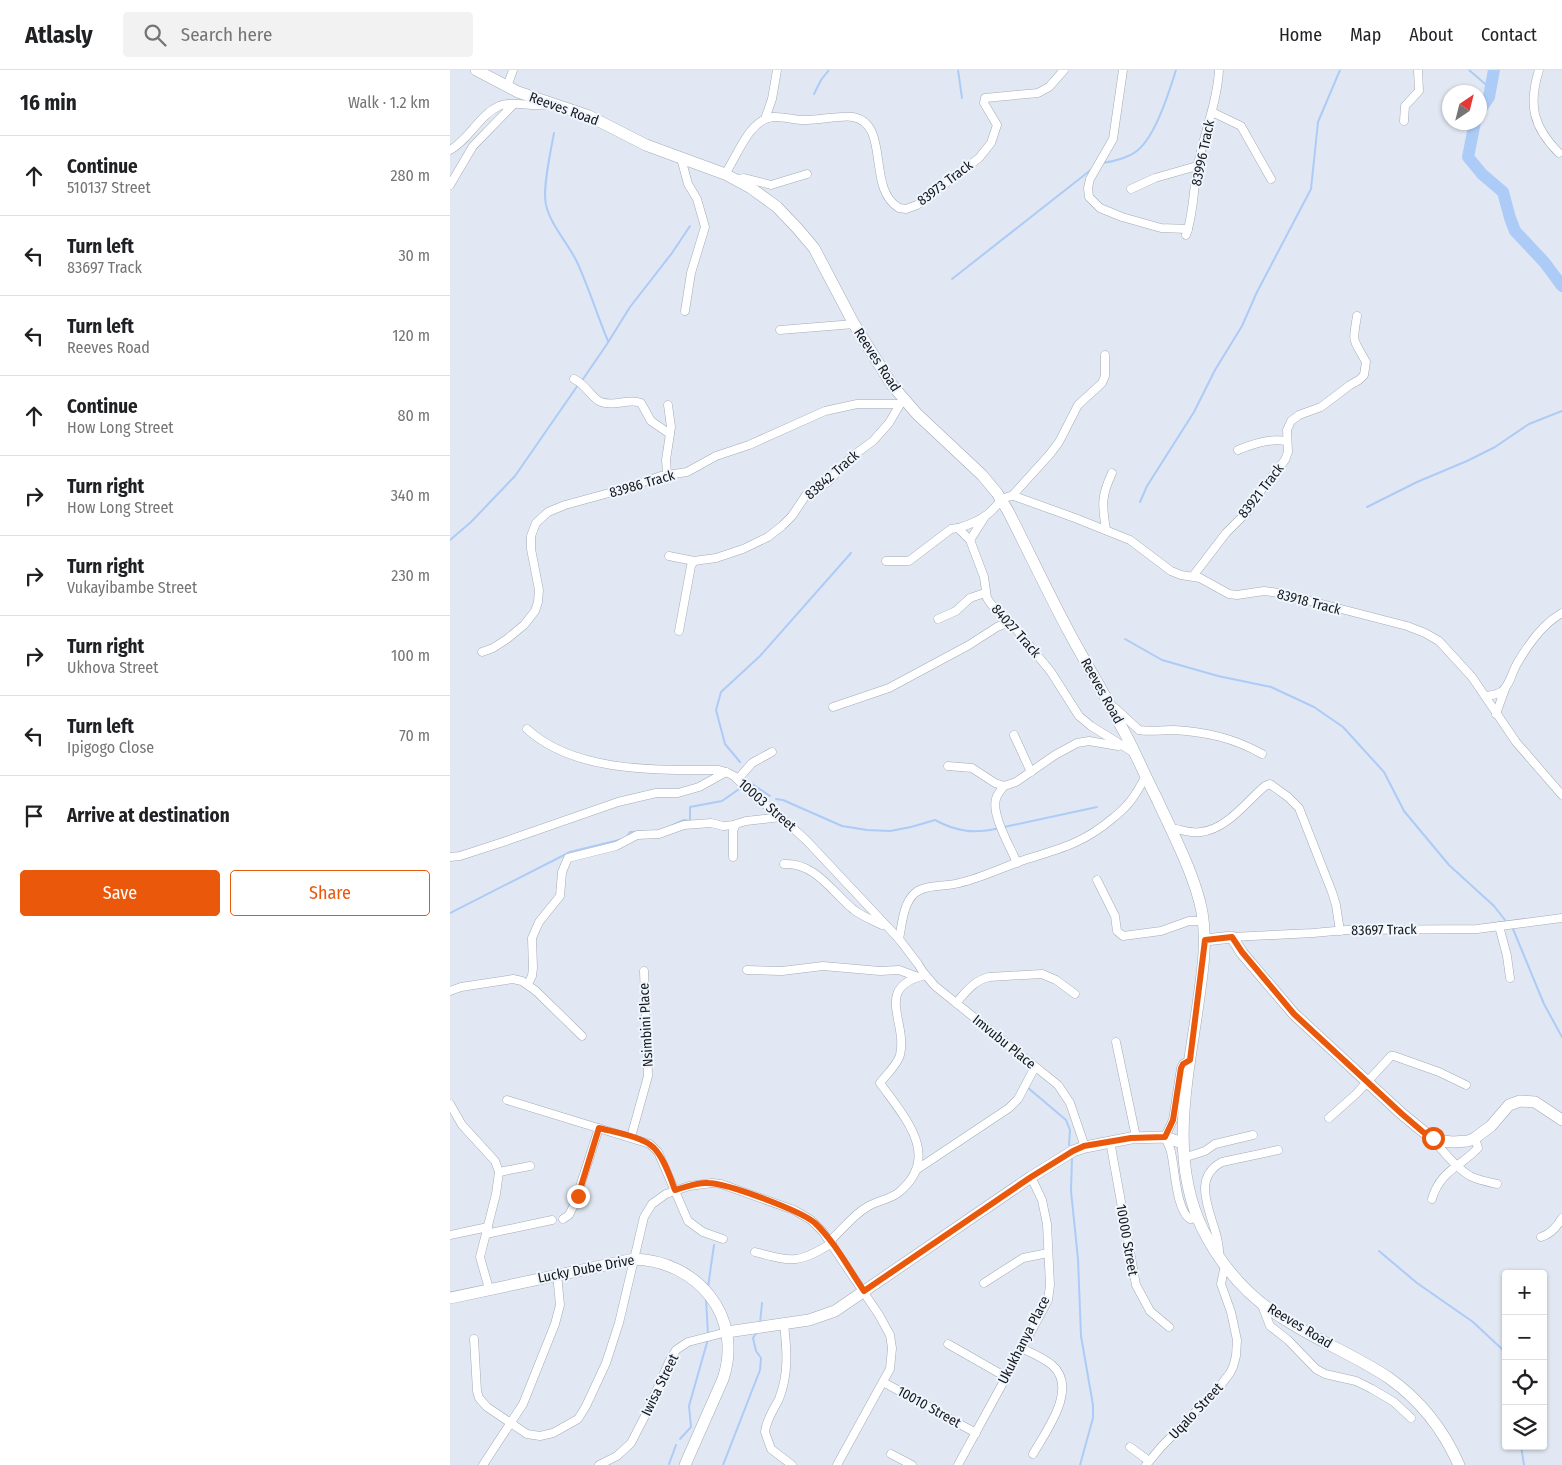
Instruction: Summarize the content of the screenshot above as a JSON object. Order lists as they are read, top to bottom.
{
  "streets": {
    "street": [
      "Reeves Road",
      "83996 Track",
      "83973 Track",
      "83842 Track",
      "83986 Track",
      "83921 Track",
      "83918 Track",
      "84027 Track",
      "10003 Street",
      "83697 Track",
      "Nsimbini Place",
      "Imvubu Place",
      "10000 Street",
      "Lucky Dube Drive",
      "Ukukhanya Place",
      "Iwisa Street",
      "10010 Street",
      "Uqalo Street"
    ]
  },
  "crossings": [
    ["Reeves Road", "83842 Track"],
    ["Reeves Road", "83986 Track"],
    ["Reeves Road", "83918 Track"],
    ["Reeves Road", "84027 Track"],
    ["Reeves Road", "83697 Track"],
    ["Reeves Road", "Uqalo Street"],
    ["83842 Track", "83986 Track"],
    ["83921 Track", "83918 Track"],
    ["10003 Street", "Imvubu Place"],
    ["Lucky Dube Drive", "Iwisa Street"],
    ["Ukukhanya Place", "10010 Street"]
  ],
  "north": "top right",
  "page": {
    "header": "Atlasly",
    "search": "Search here",
    "nav": [
      "Home",
      "Map",
      "About",
      "Contact"
    ],
    "heading": ["16 min", "Walk · 1.2 km"],
    "list": [
      ["Continue", "510137 Street", "280 m"],
      ["Turn left", "83697 Track", "30 m"],
      ["Turn left", "Reeves Road", "120 m"],
      ["Continue", "How Long Street", "80 m"],
      ["Turn right", "How Long Street", "340 m"],
      ["Turn right", "Vukayibambe Street", "230 m"],
      ["Turn right", "Ukhova Street", "100 m"],
      ["Turn left", "Ipigogo Close", "70 m"],
      "Arrive at destination"
    ],
    "buttons": ["Save", "Share"],
    "map_buttons": ["+", "−"]
  }
}
